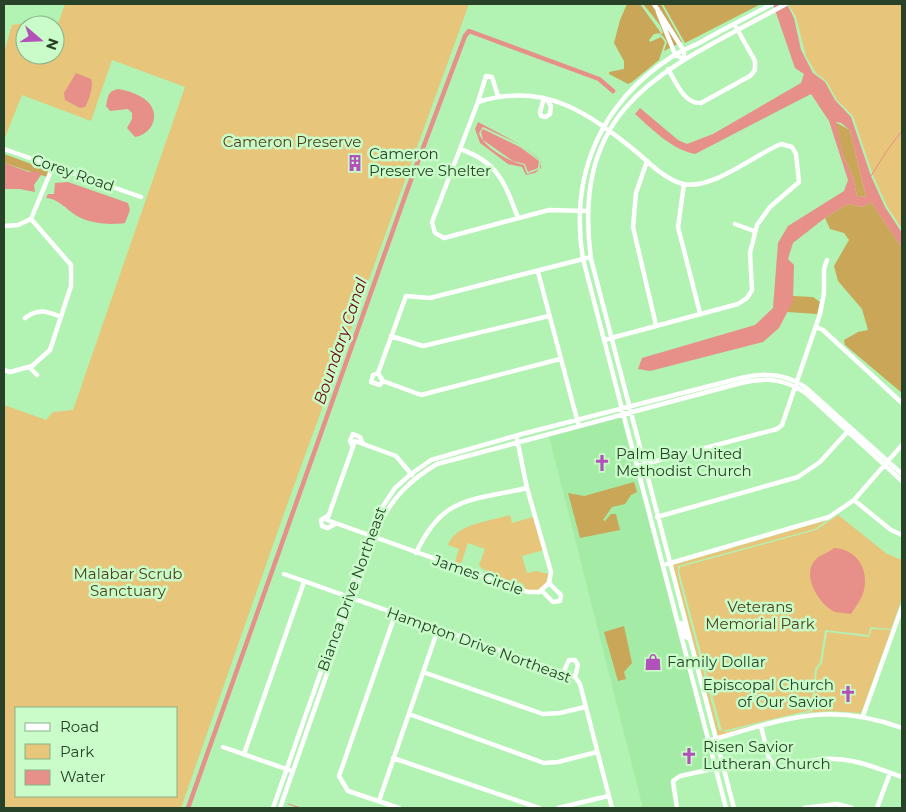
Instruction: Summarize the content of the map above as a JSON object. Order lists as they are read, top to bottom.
{
  "streets": {
    "street": [
      "Corey Road",
      "James Circle",
      "Bianca Drive Northeast",
      "Hampton Drive Northeast"
    ]
  },
  "crossings": [
    ["James Circle", "Bianca Drive Northeast"],
    ["Bianca Drive Northeast", "Hampton Drive Northeast"]
  ],
  "water": ["Boundary Canal"],
  "parks": ["Cameron Preserve", "Malabar Scrub Sanctuary", "Veterans Memorial Park"],
  "places": {
    "building": ["Cameron Preserve Shelter"],
    "church": ["Palm Bay United Methodist Church", "Episcopal Church of Our Savior", "Risen Savior Lutheran Church"],
    "shop": ["Family Dollar"]
  },
  "legend": ["Road", "Park", "Water"],
  "north": "right"
}
